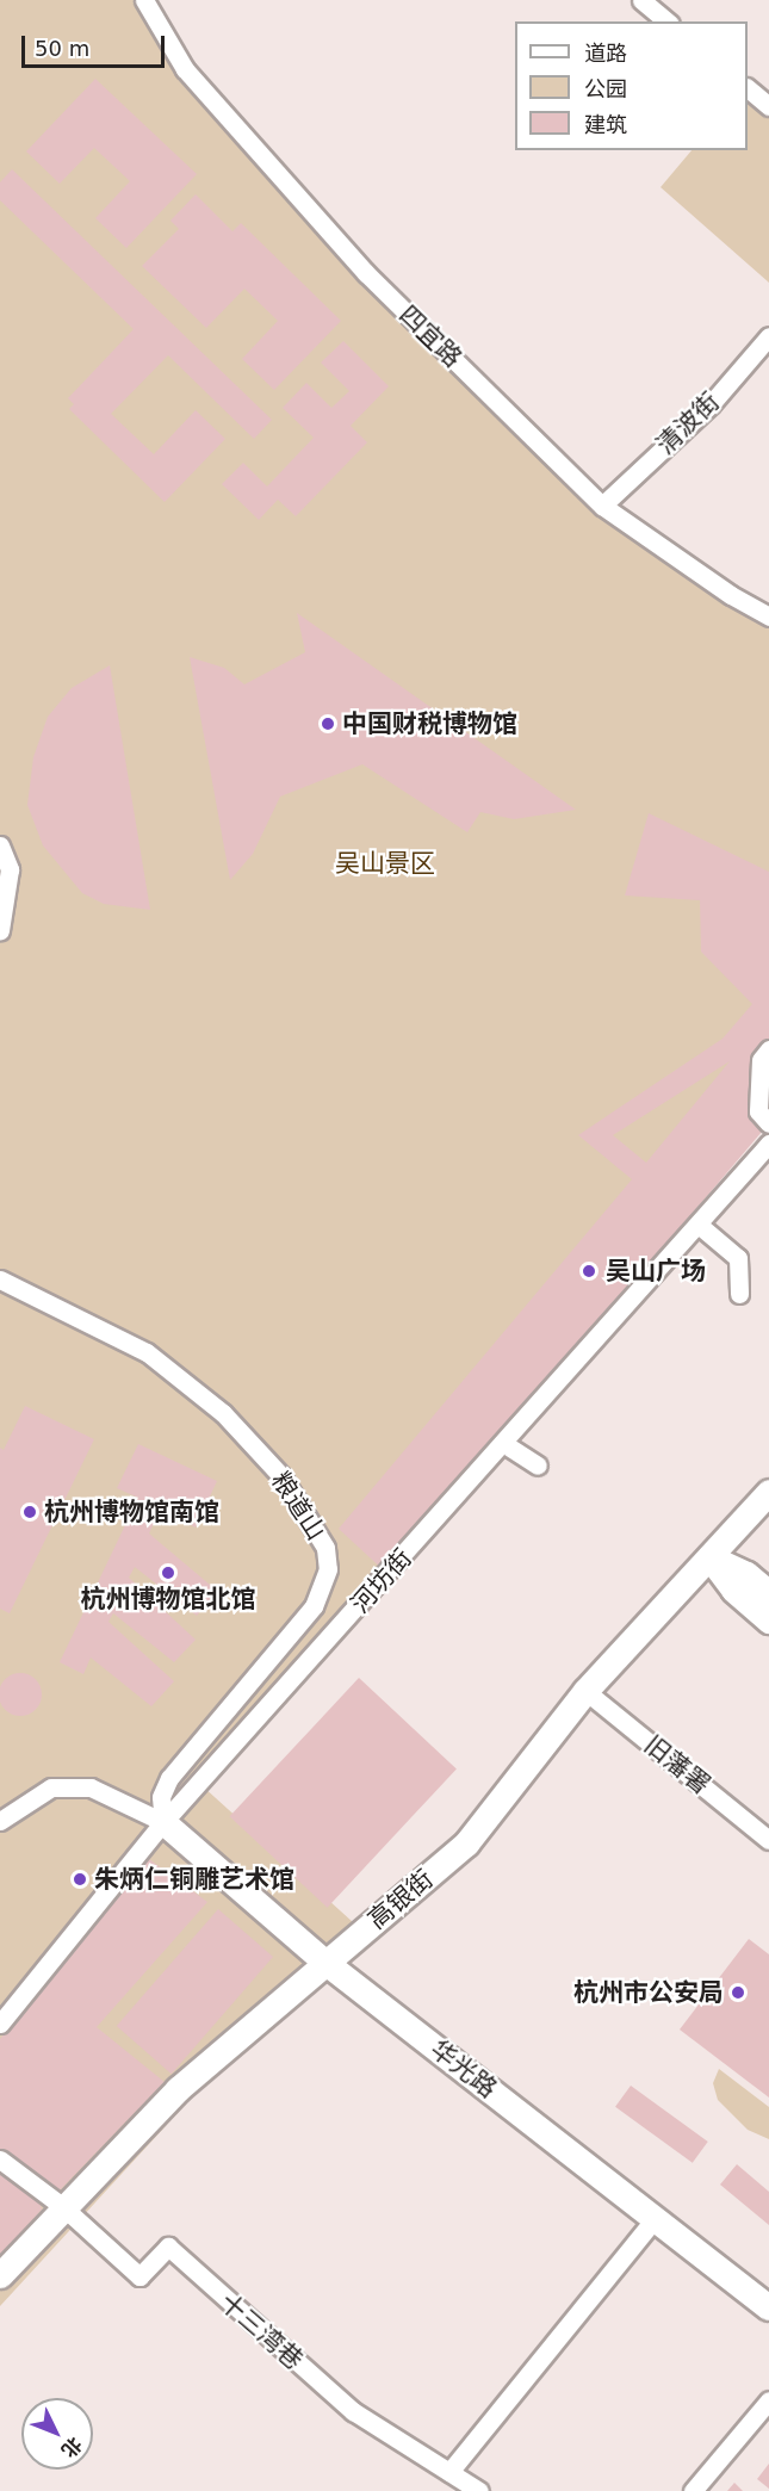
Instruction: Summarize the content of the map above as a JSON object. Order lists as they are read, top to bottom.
{
  "streets": {
    "street": [
      "四宜路",
      "清波街",
      "粮道山",
      "河坊街",
      "旧藩署",
      "高银街",
      "华光路",
      "十三湾巷"
    ]
  },
  "crossings": [
    ["四宜路", "清波街"],
    ["粮道山", "河坊街"],
    ["粮道山", "华光路"],
    ["河坊街", "华光路"],
    ["旧藩署", "高银街"],
    ["高银街", "华光路"],
    ["高银街", "十三湾巷"]
  ],
  "parks": ["吴山景区"],
  "places": [
    "中国财税博物馆",
    "吴山广场",
    "杭州博物馆南馆",
    "杭州博物馆北馆",
    "朱炳仁铜雕艺术馆",
    "杭州市公安局"
  ],
  "legend": ["道路", "公园", "建筑"],
  "scale_bar": "50 m",
  "north": "bottom right"
}
